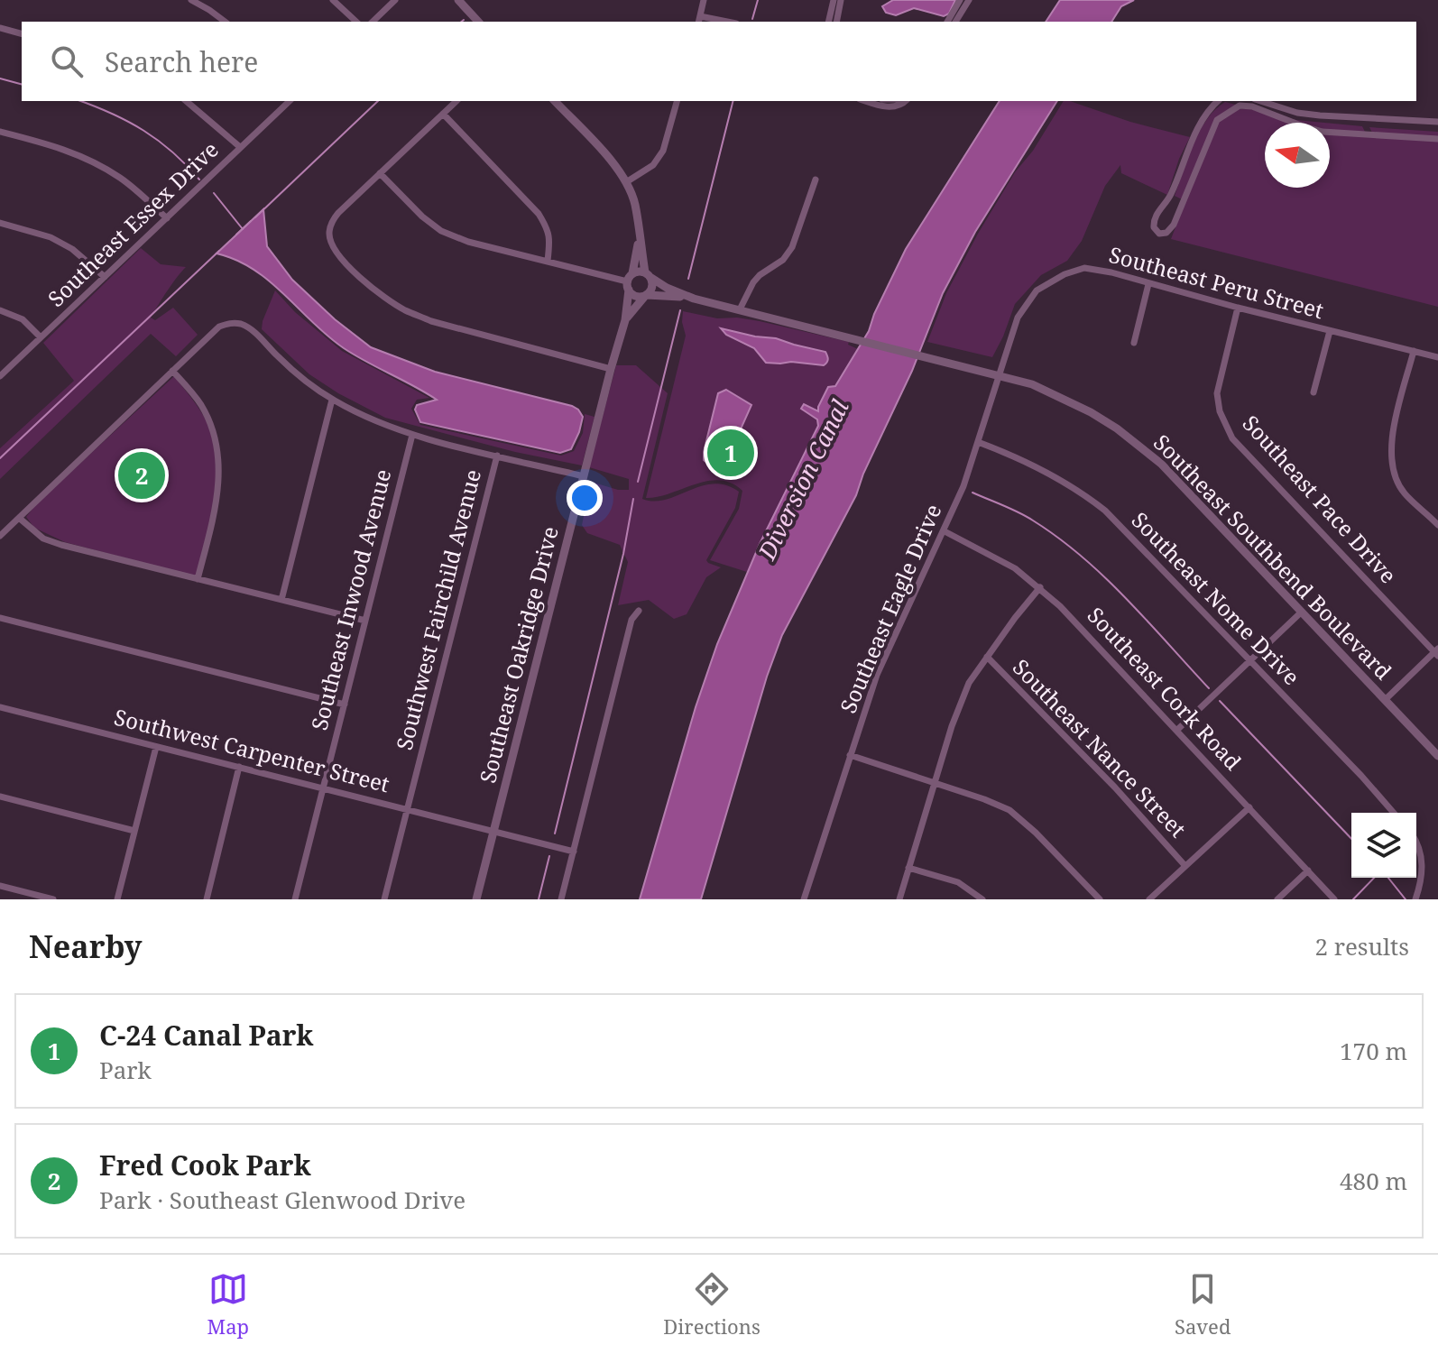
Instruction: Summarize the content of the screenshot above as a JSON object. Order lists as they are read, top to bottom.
{
  "streets": {
    "street": [
      "Southeast Essex Drive",
      "Southeast Peru Street",
      "Southeast Pace Drive",
      "Southeast Southbend Boulevard",
      "Southeast Nome Drive",
      "Southeast Inwood Avenue",
      "Southeast Eagle Drive",
      "Southwest Fairchild Avenue",
      "Southeast Oakridge Drive",
      "Southeast Cork Road",
      "Southeast Nance Street",
      "Southwest Carpenter Street"
    ]
  },
  "crossings": [
    ["Southeast Peru Street", "Southeast Pace Drive"],
    ["Southeast Peru Street", "Southeast Southbend Boulevard"],
    ["Southeast Peru Street", "Southeast Eagle Drive"],
    ["Southeast Southbend Boulevard", "Southeast Eagle Drive"],
    ["Southeast Southbend Boulevard", "Southeast Oakridge Drive"],
    ["Southeast Nome Drive", "Southeast Eagle Drive"],
    ["Southeast Inwood Avenue", "Southwest Carpenter Street"],
    ["Southeast Eagle Drive", "Southeast Cork Road"],
    ["Southwest Fairchild Avenue", "Southwest Carpenter Street"],
    ["Southeast Oakridge Drive", "Southwest Carpenter Street"]
  ],
  "water": ["Diversion Canal"],
  "north": "left",
  "page": {
    "search": "Search here",
    "pins": ["1", "2"],
    "heading": ["Nearby", "2 results"],
    "list": [
      {
        "mark": "1",
        "name": "C-24 Canal Park",
        "note": "Park",
        "value": "170 m"
      },
      {
        "mark": "2",
        "name": "Fred Cook Park",
        "note": "Park · Southeast Glenwood Drive",
        "value": "480 m"
      }
    ],
    "nav": ["Map", "Directions", "Saved"]
  }
}
